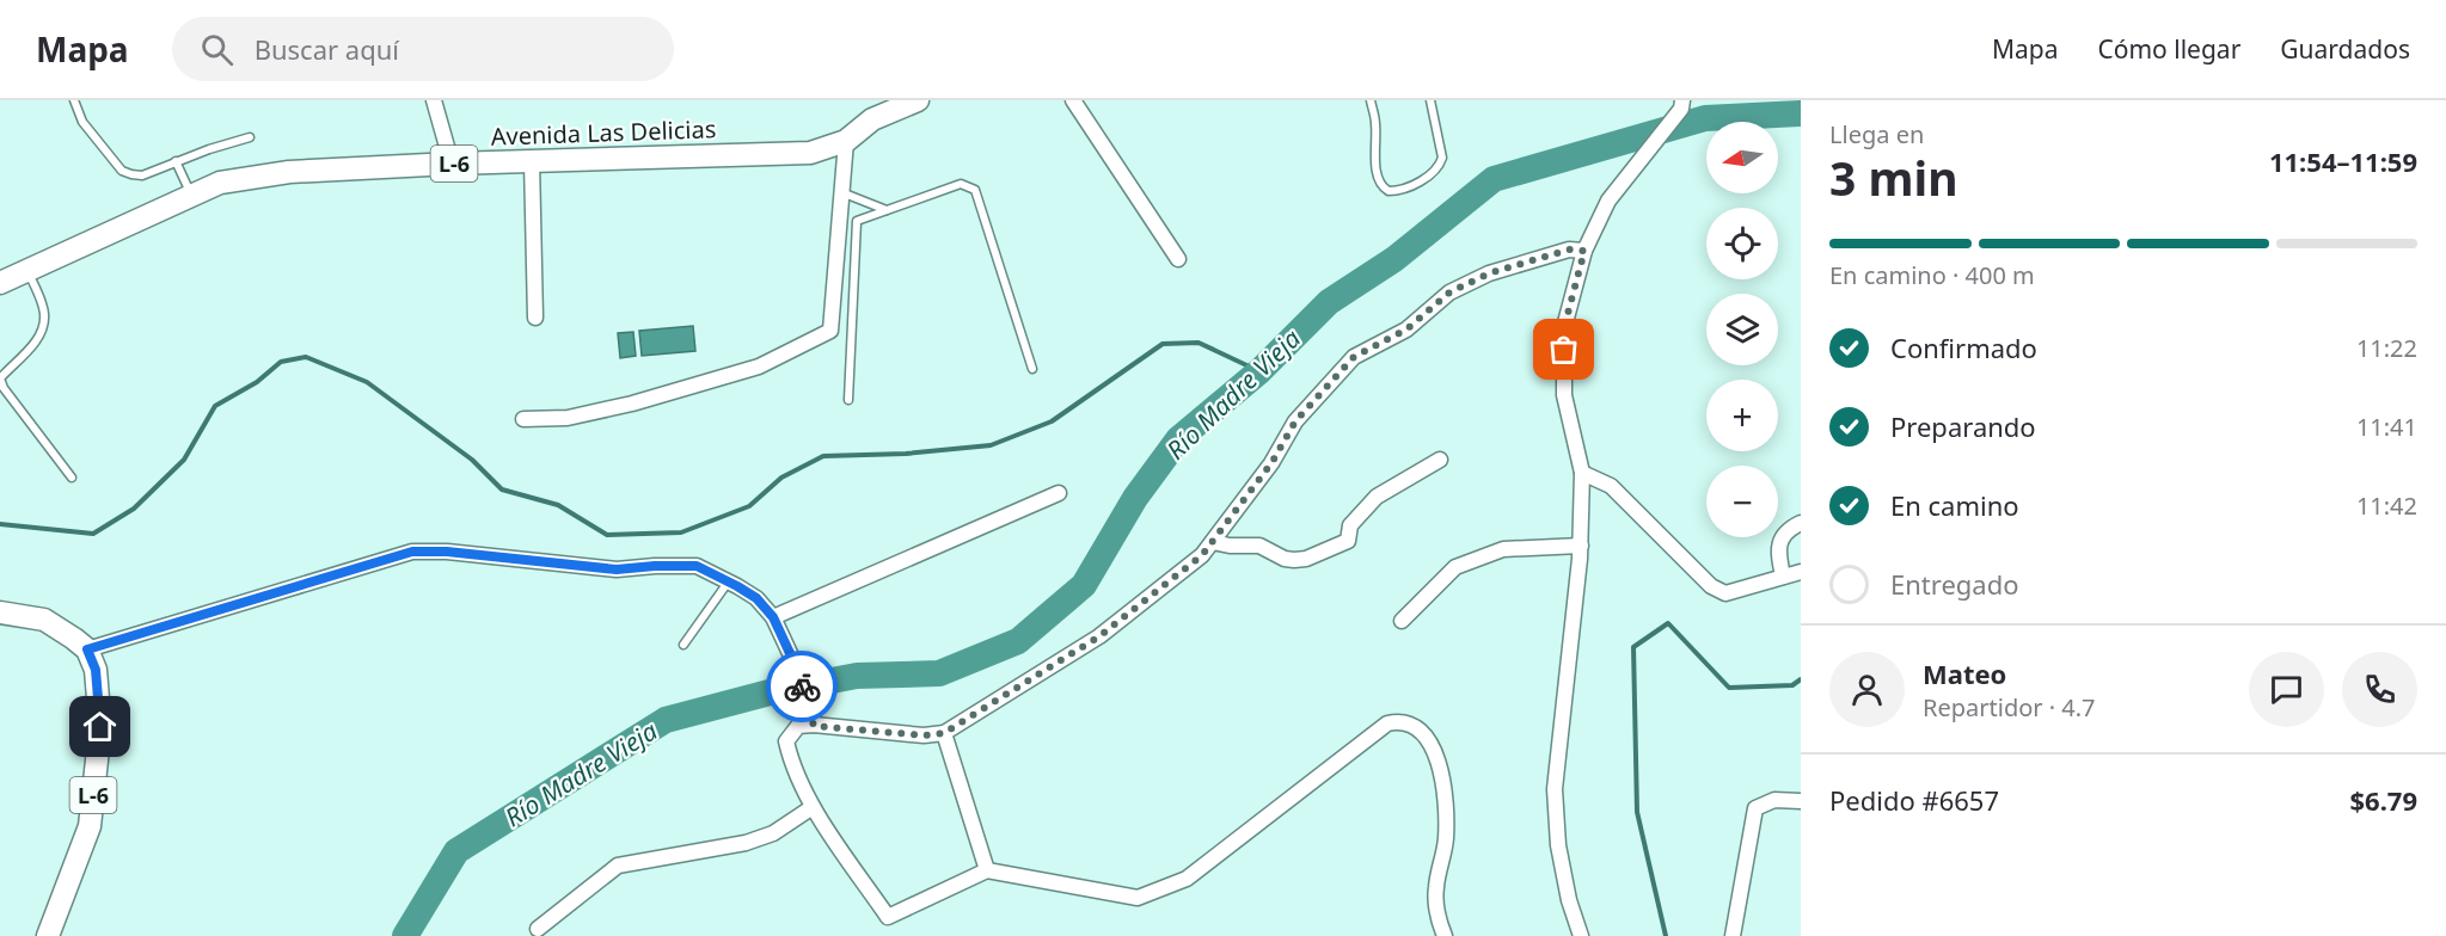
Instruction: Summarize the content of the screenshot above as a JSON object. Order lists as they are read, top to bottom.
{
  "streets": {
    "main road": ["Avenida Las Delicias", "L-6"]
  },
  "water": ["Río Madre Vieja"],
  "north": "left",
  "page": {
    "header": "Mapa",
    "search": "Buscar aquí",
    "nav": ["Mapa", "Cómo llegar", "Guardados"],
    "heading": ["3 min", "Llega en", "11:54–11:59"],
    "panel": [
      "Mateo",
      "Repartidor · 4.7",
      "Pedido #6657",
      "$6.79"
    ],
    "map_buttons": ["+", "−"],
    "bar": "En camino · 400 m",
    "list": [
      ["Confirmado", "11:22"],
      ["Preparando", "11:41"],
      ["En camino", "11:42"],
      "Entregado"
    ]
  }
}
